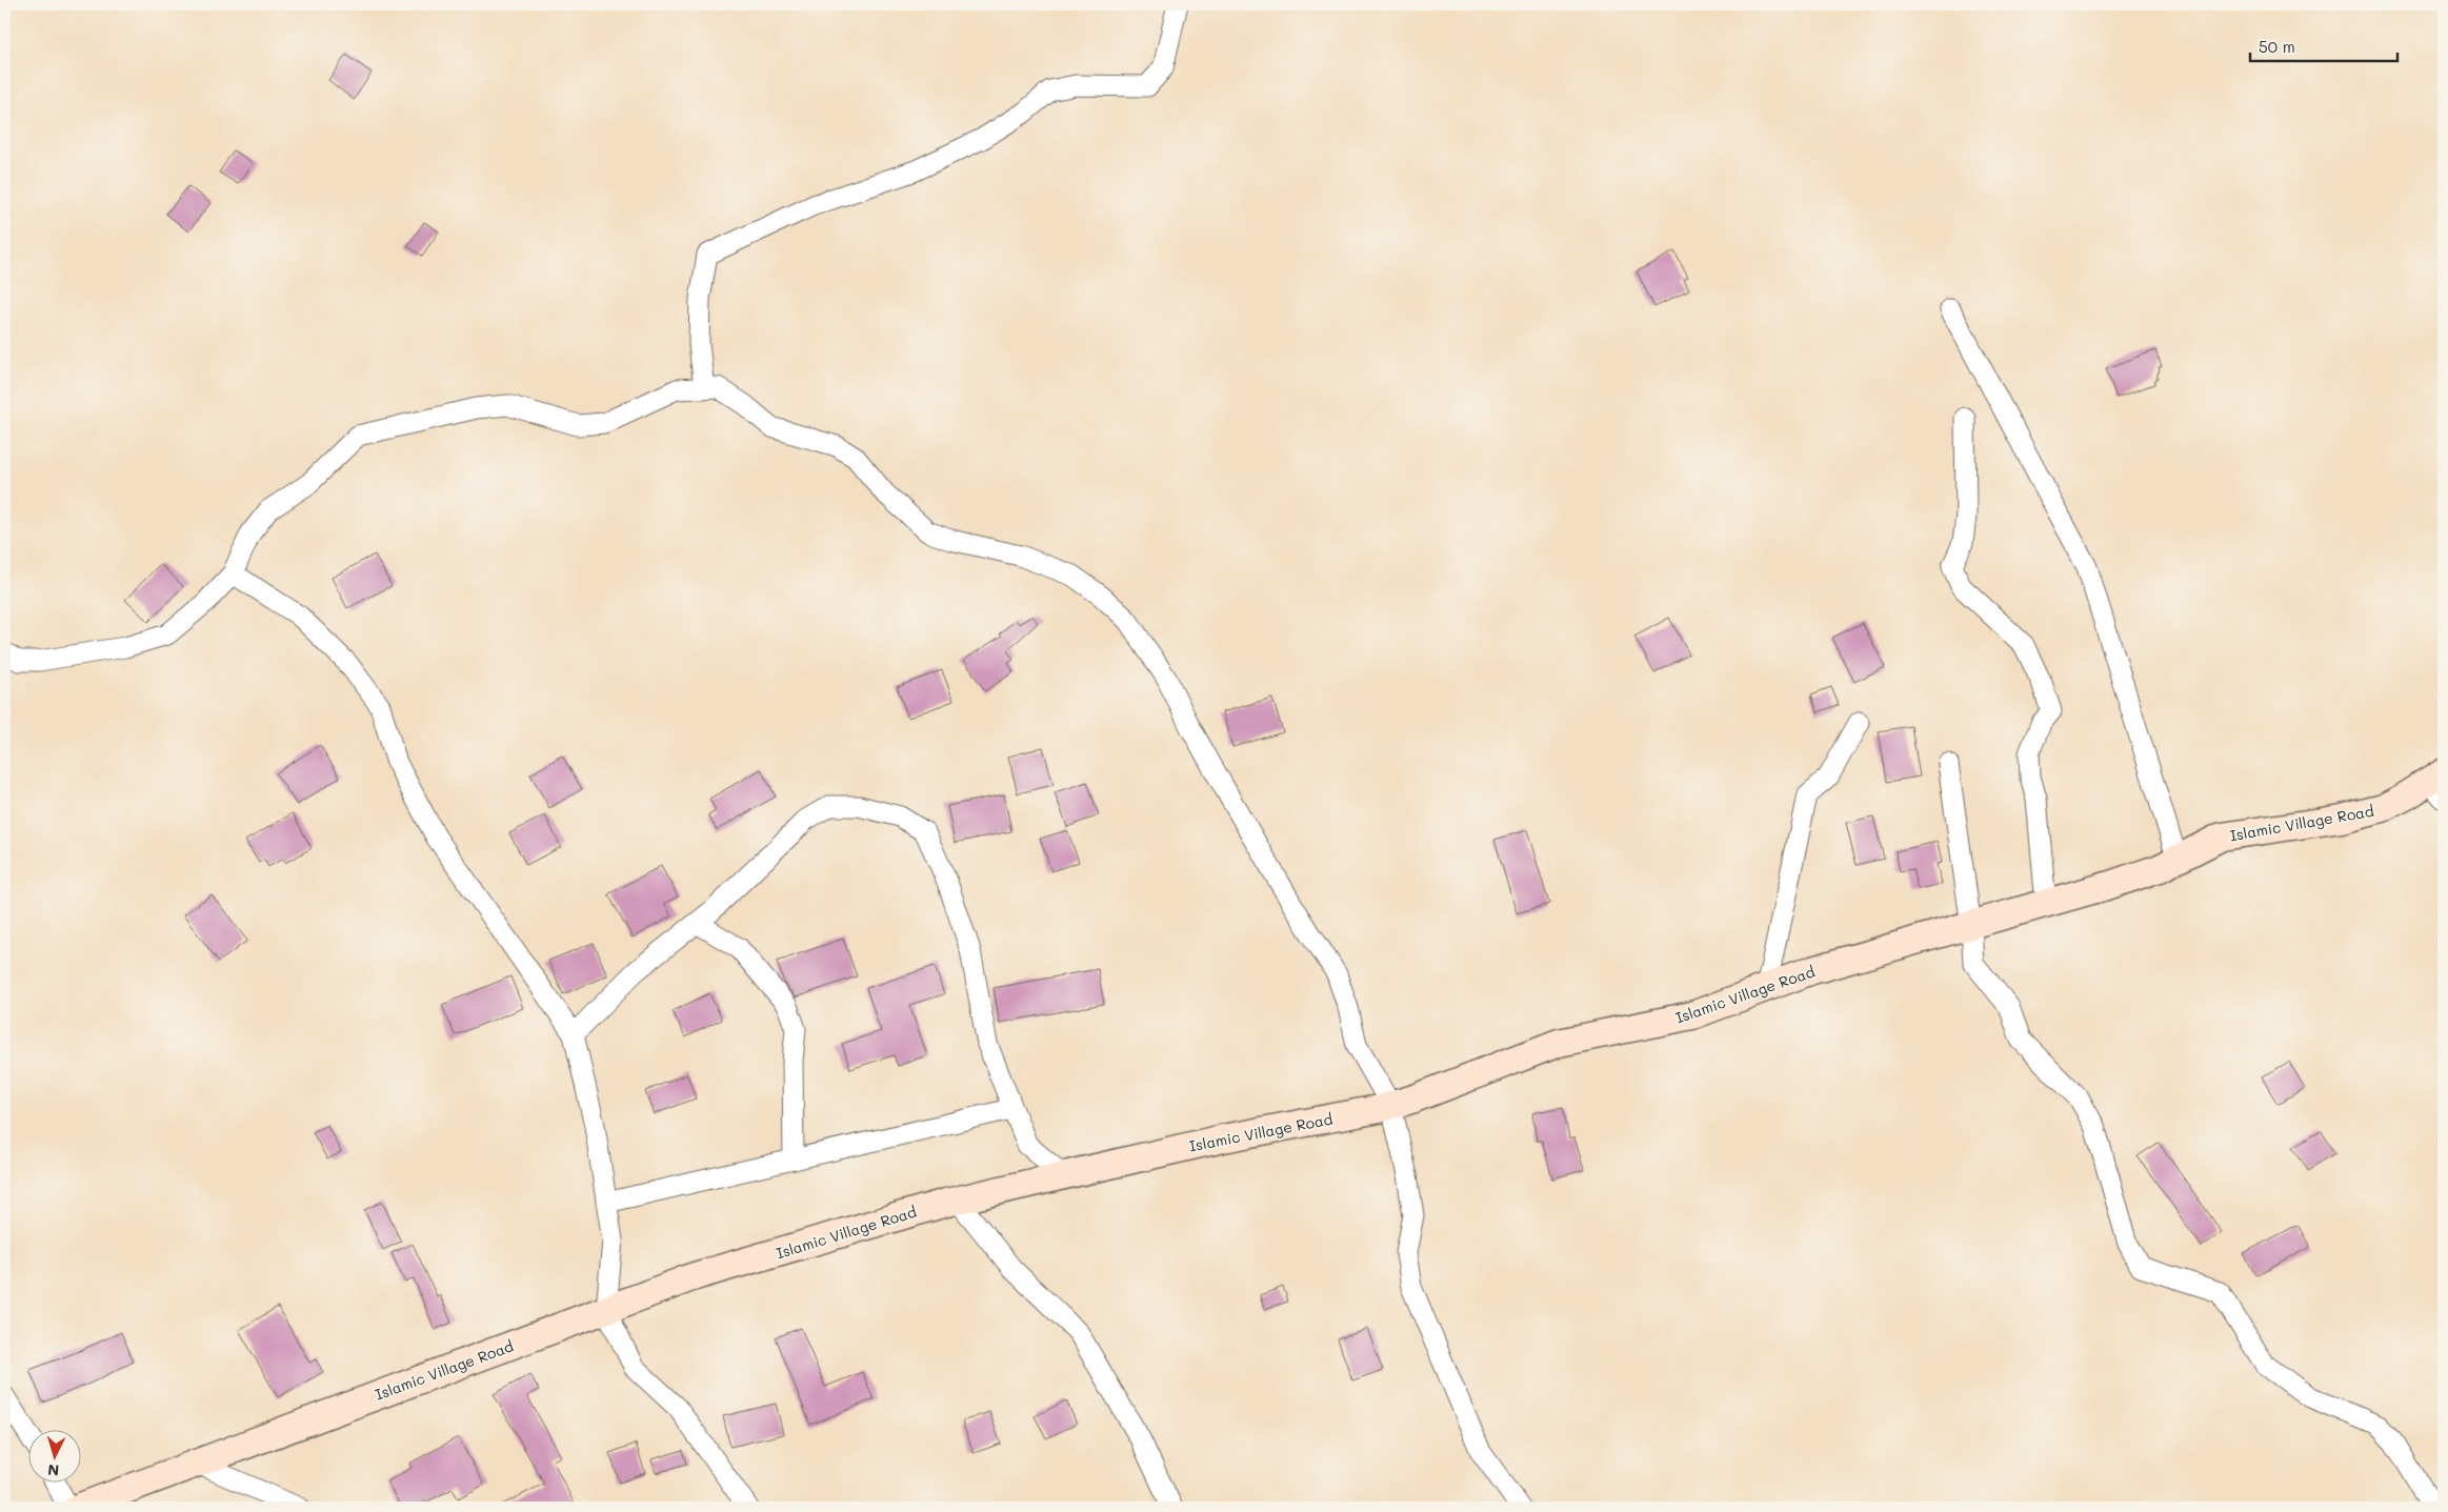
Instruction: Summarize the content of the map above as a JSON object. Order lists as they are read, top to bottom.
{
  "streets": {
    "street": ["Islamic Village Road"]
  },
  "scale_bar": "50 m",
  "north": "bottom"
}
